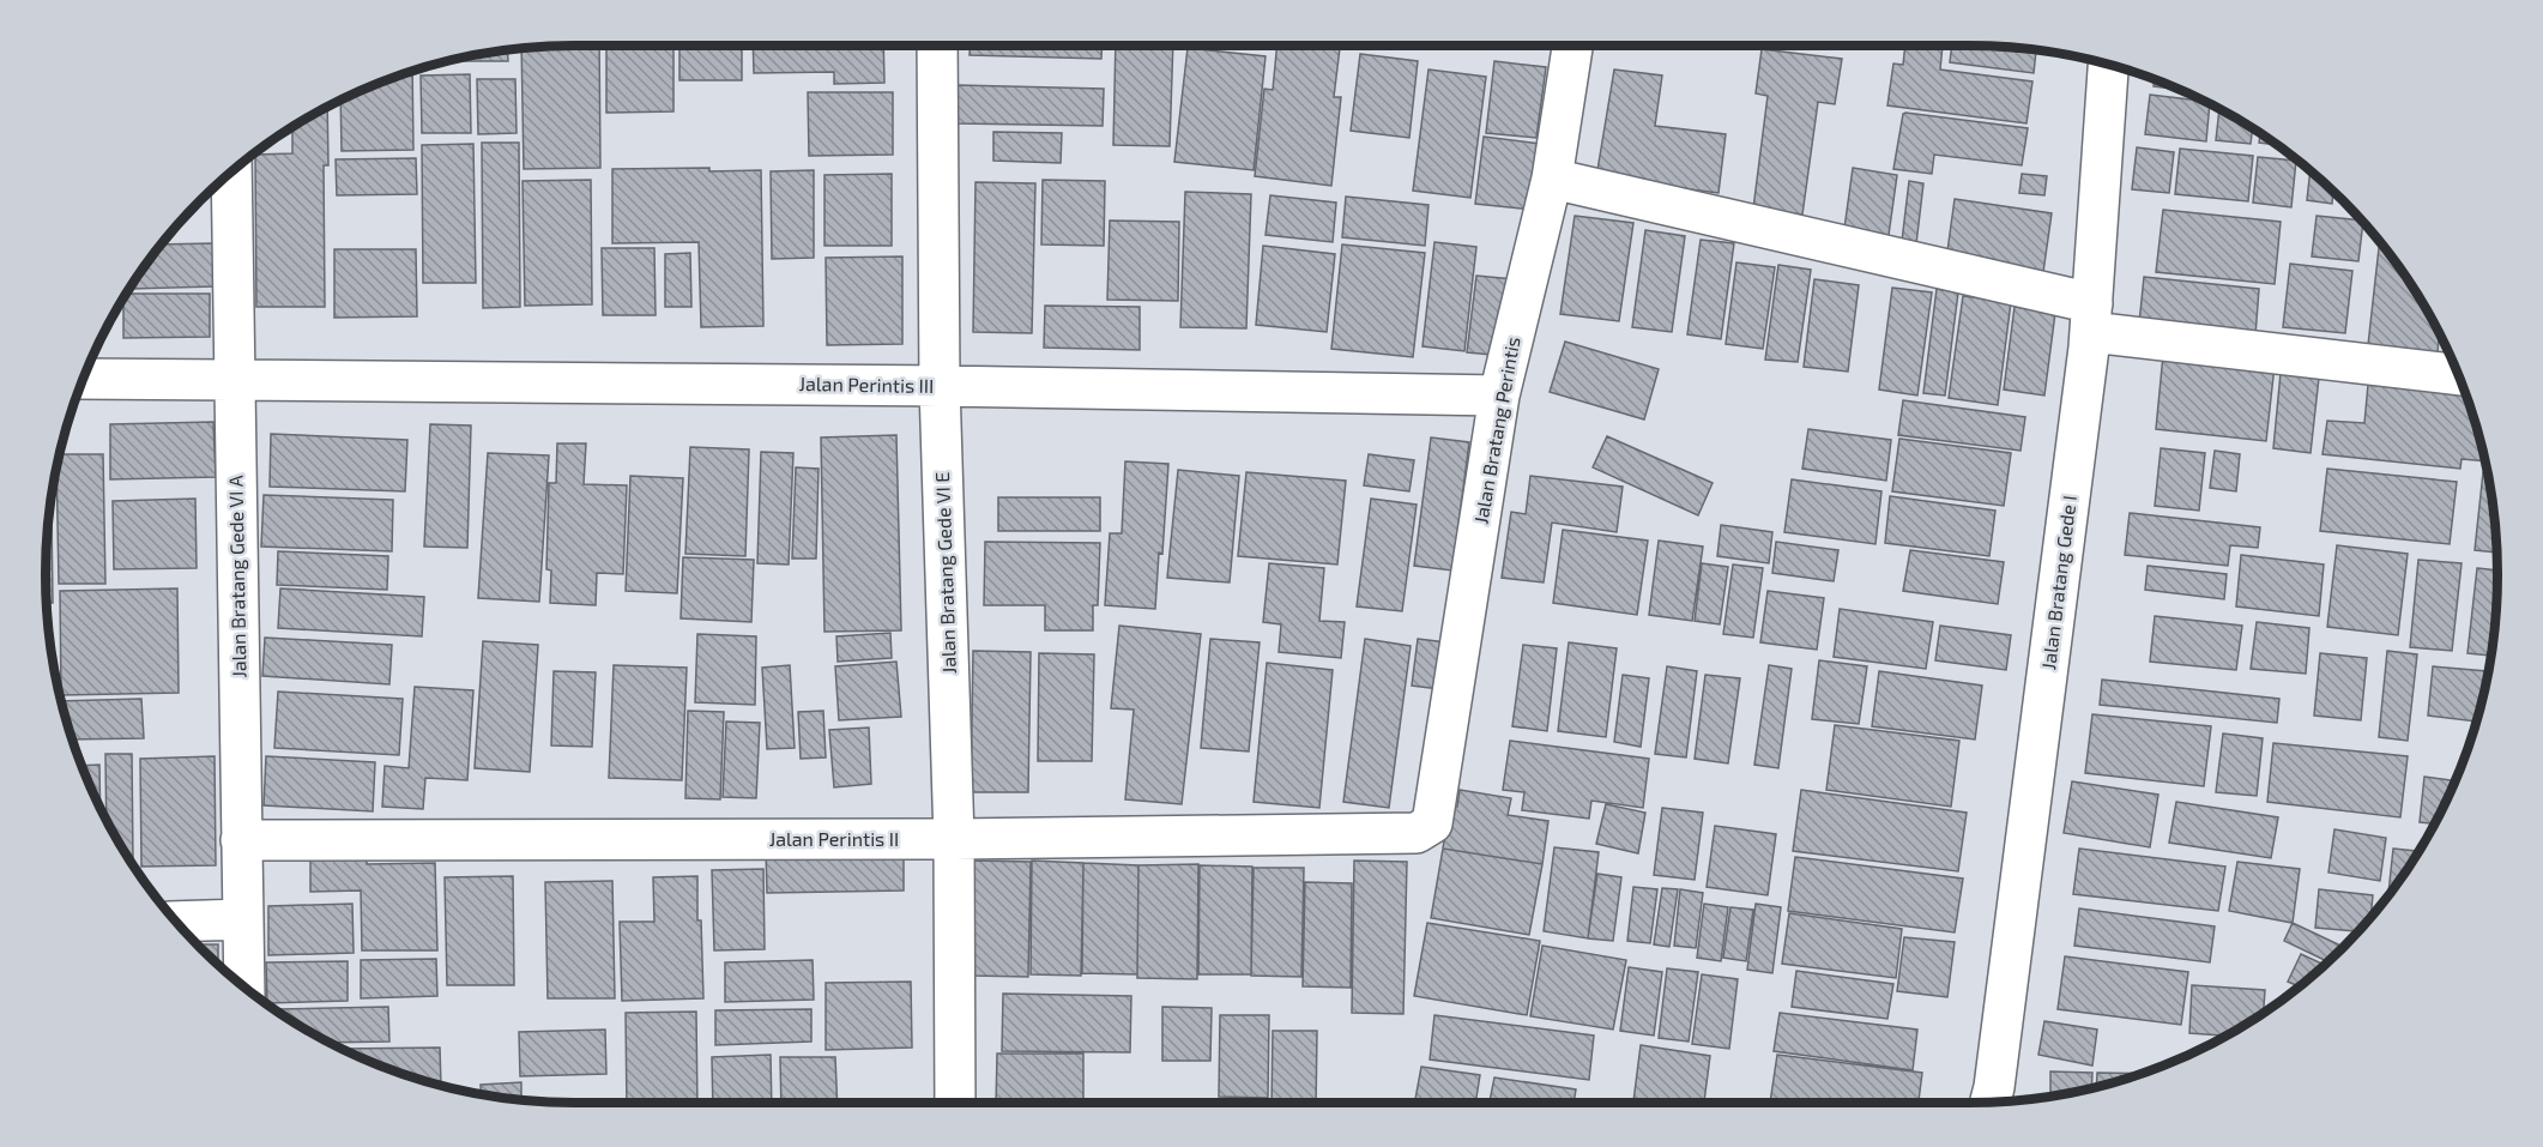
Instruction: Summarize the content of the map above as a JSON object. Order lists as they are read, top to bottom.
{
  "streets": {
    "street": [
      "Jalan Perintis III",
      "Jalan Bratang Perintis",
      "Jalan Bratang Gede VI E",
      "Jalan Bratang Gede VI A",
      "Jalan Bratang Gede I",
      "Jalan Perintis II"
    ]
  },
  "crossings": [
    ["Jalan Perintis III", "Jalan Bratang Perintis"],
    ["Jalan Perintis III", "Jalan Bratang Gede VI E"],
    ["Jalan Perintis III", "Jalan Bratang Gede VI A"],
    ["Jalan Bratang Perintis", "Jalan Perintis II"],
    ["Jalan Bratang Gede VI E", "Jalan Perintis II"],
    ["Jalan Bratang Gede VI A", "Jalan Perintis II"]
  ]
}
